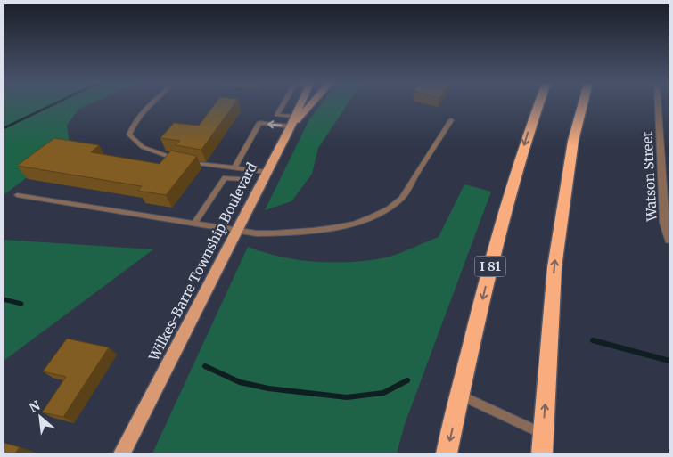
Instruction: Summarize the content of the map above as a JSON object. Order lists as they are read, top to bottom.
{
  "streets": {
    "highway": ["I 81"],
    "main road": ["Wilkes-Barre Township Boulevard"],
    "street": ["Watson Street"]
  },
  "north": "top left"
}
